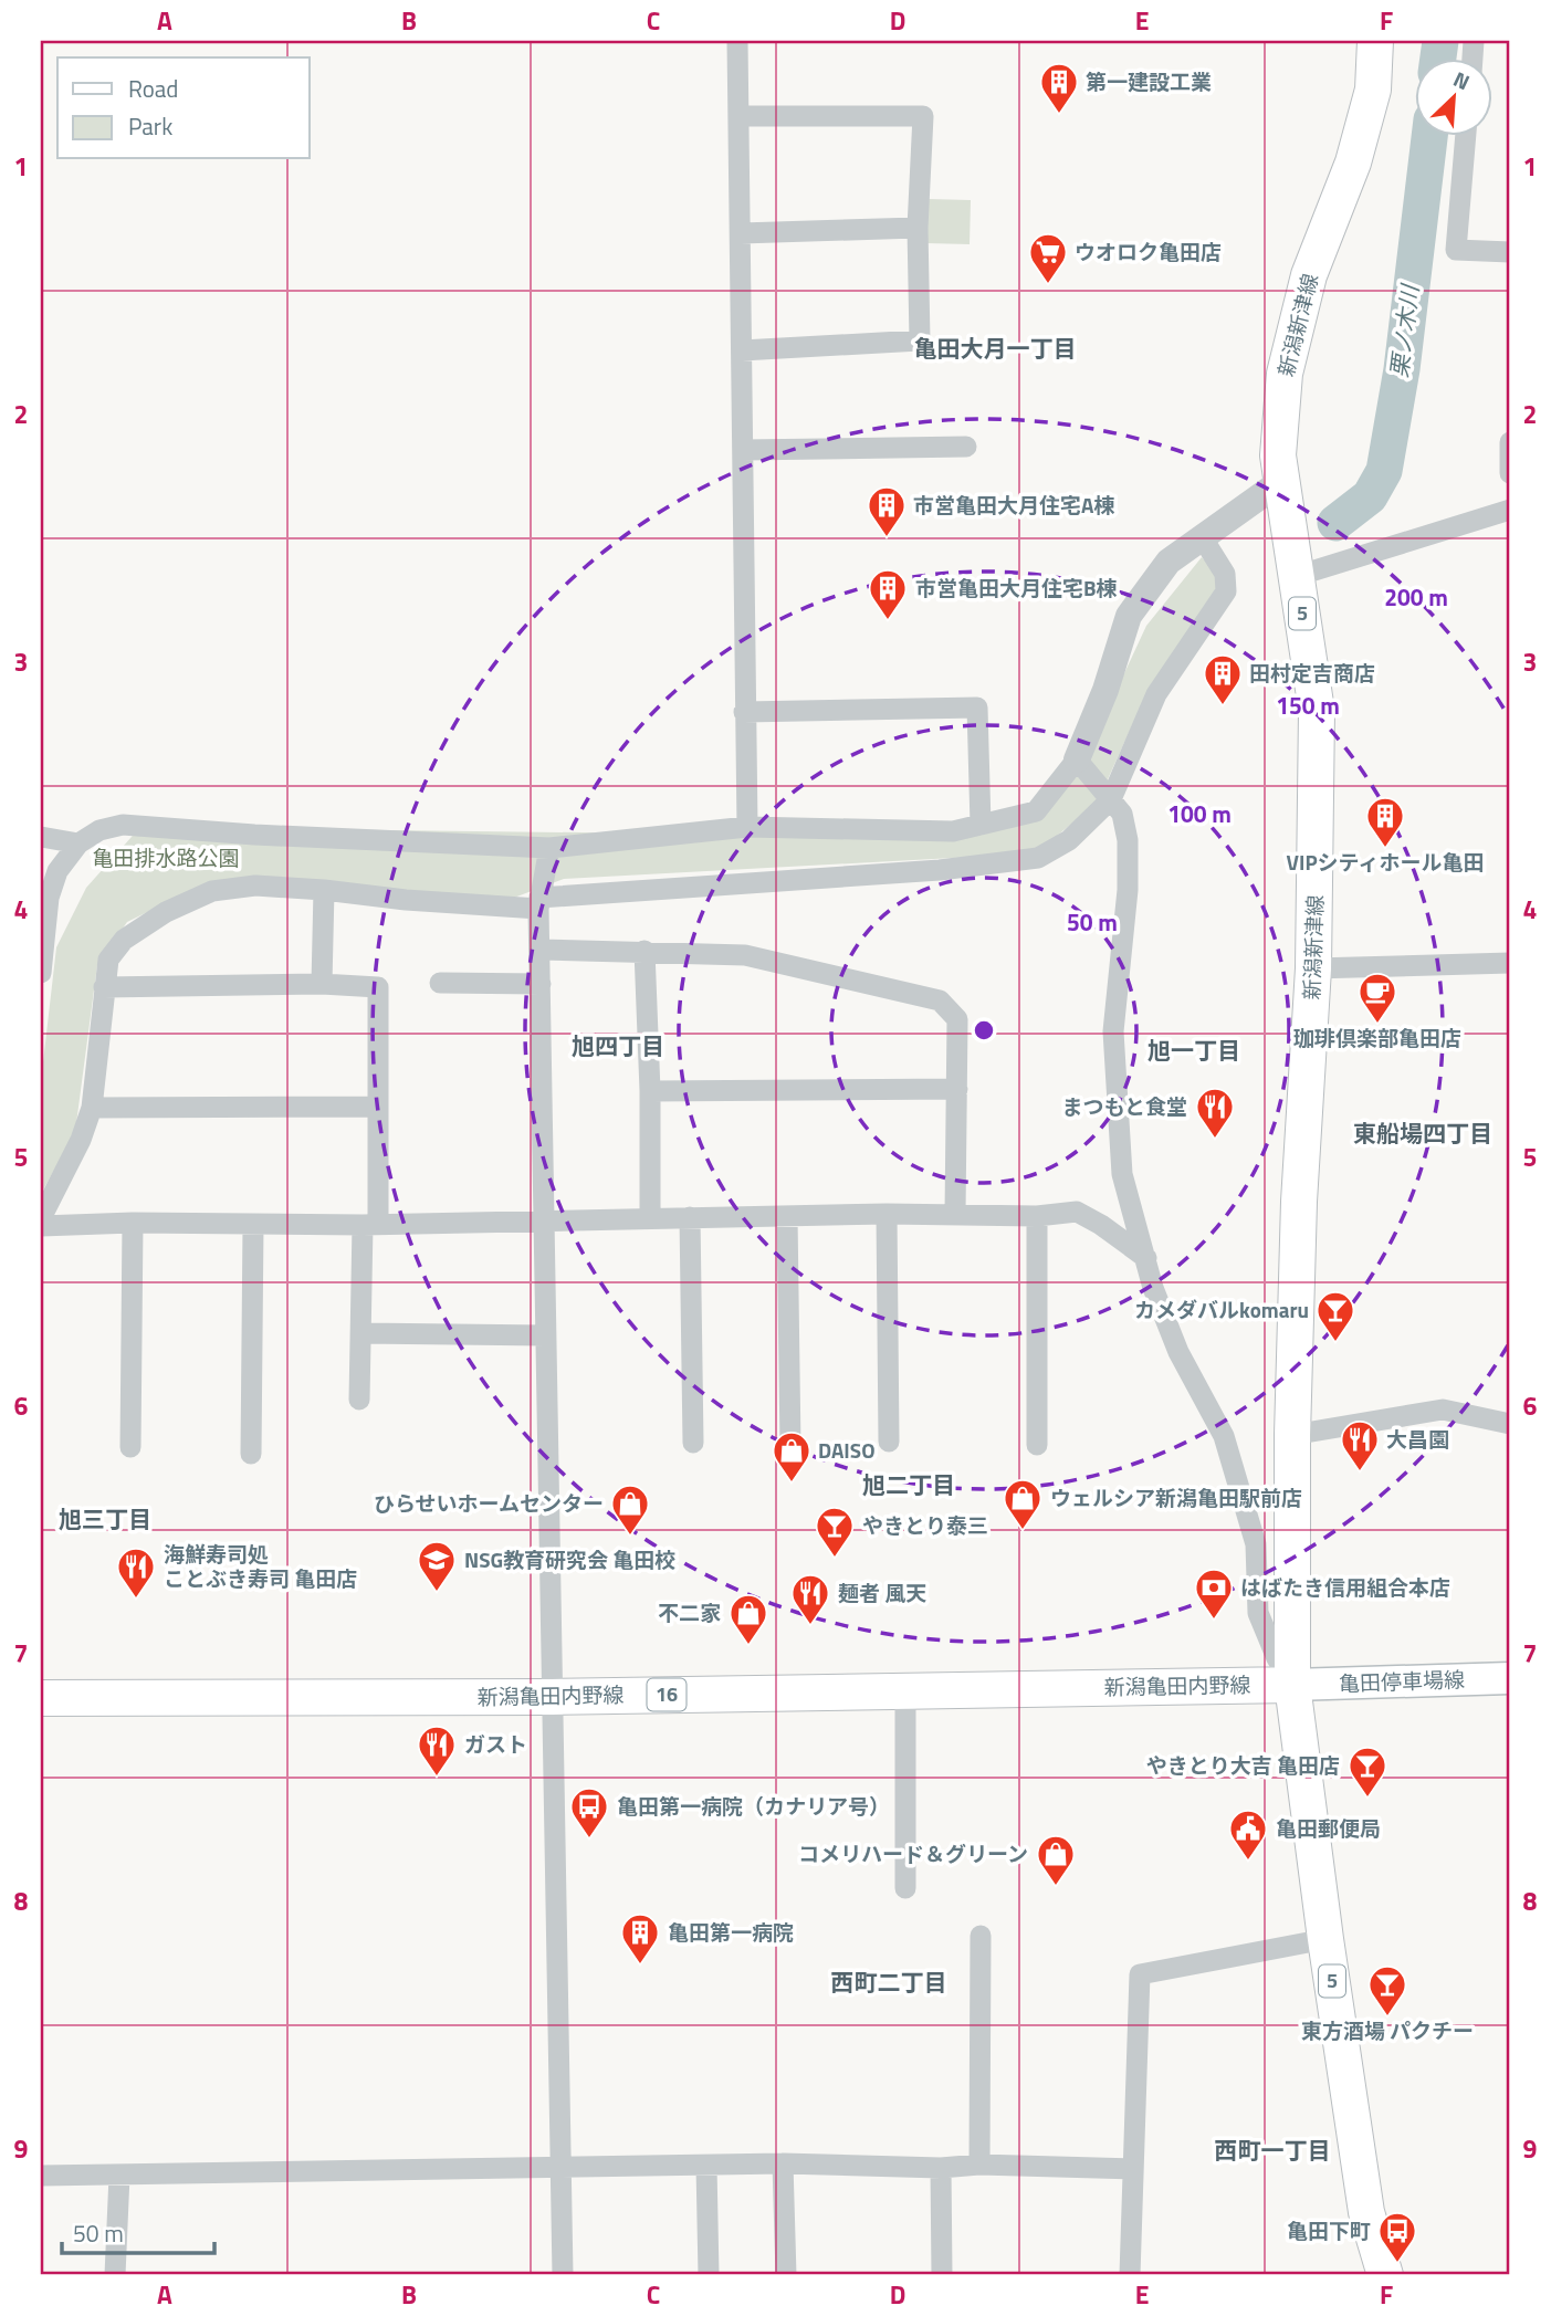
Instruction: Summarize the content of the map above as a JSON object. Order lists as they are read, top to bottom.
{
  "streets": {
    "main road": [
      "新潟新津線",
      "5",
      "亀田停車場線",
      "新潟亀田内野線",
      "16"
    ]
  },
  "crossings": [
    ["新潟新津線", "5"],
    ["新潟新津線", "亀田停車場線"],
    ["新潟新津線", "新潟亀田内野線"],
    ["5", "亀田停車場線"],
    ["5", "新潟亀田内野線"],
    ["亀田停車場線", "新潟亀田内野線"]
  ],
  "districts": [
    "亀田大月一丁目",
    "旭四丁目",
    "旭一丁目",
    "東船場四丁目",
    "旭二丁目",
    "旭三丁目",
    "西町二丁目",
    "西町一丁目"
  ],
  "water": ["栗ノ木川"],
  "parks": ["亀田排水路公園"],
  "places": {
    "building": [
      "第一建設工業",
      "市営亀田大月住宅A棟",
      "市営亀田大月住宅B棟",
      "田村定吉商店",
      "VIPシティホール亀田",
      "亀田第一病院"
    ],
    "supermarket": ["ウオロク亀田店"],
    "cafe": ["珈琲倶楽部亀田店"],
    "restaurant": [
      "まつもと食堂",
      "大昌園",
      "海鮮寿司処 ことぶき寿司 亀田店",
      "麺者 風天",
      "ガスト"
    ],
    "bar": [
      "カメダバルkomaru",
      "やきとり泰三",
      "やきとり大吉 亀田店",
      "東方酒場 パクチー"
    ],
    "shop": [
      "DAISO",
      "ウェルシア新潟亀田駅前店",
      "ひらせいホームセンター",
      "不二家",
      "コメリハード＆グリーン"
    ],
    "school or university": ["NSG教育研究会 亀田校"],
    "bank": ["はばたき信用組合本店"],
    "bus stop": ["亀田第一病院（カナリア号）", "亀田下町"],
    "public building": ["亀田郵便局"]
  },
  "legend": ["Road", "Park"],
  "scale_bar": "50 m",
  "north": "top right",
  "grid": {
    "columns": [
      "A",
      "B",
      "C",
      "D",
      "E",
      "F"
    ],
    "rows": [
      "1",
      "2",
      "3",
      "4",
      "5",
      "6",
      "7",
      "8",
      "9"
    ]
  },
  "rings": [
    "200 m",
    "150 m",
    "100 m",
    "50 m"
  ]
}
